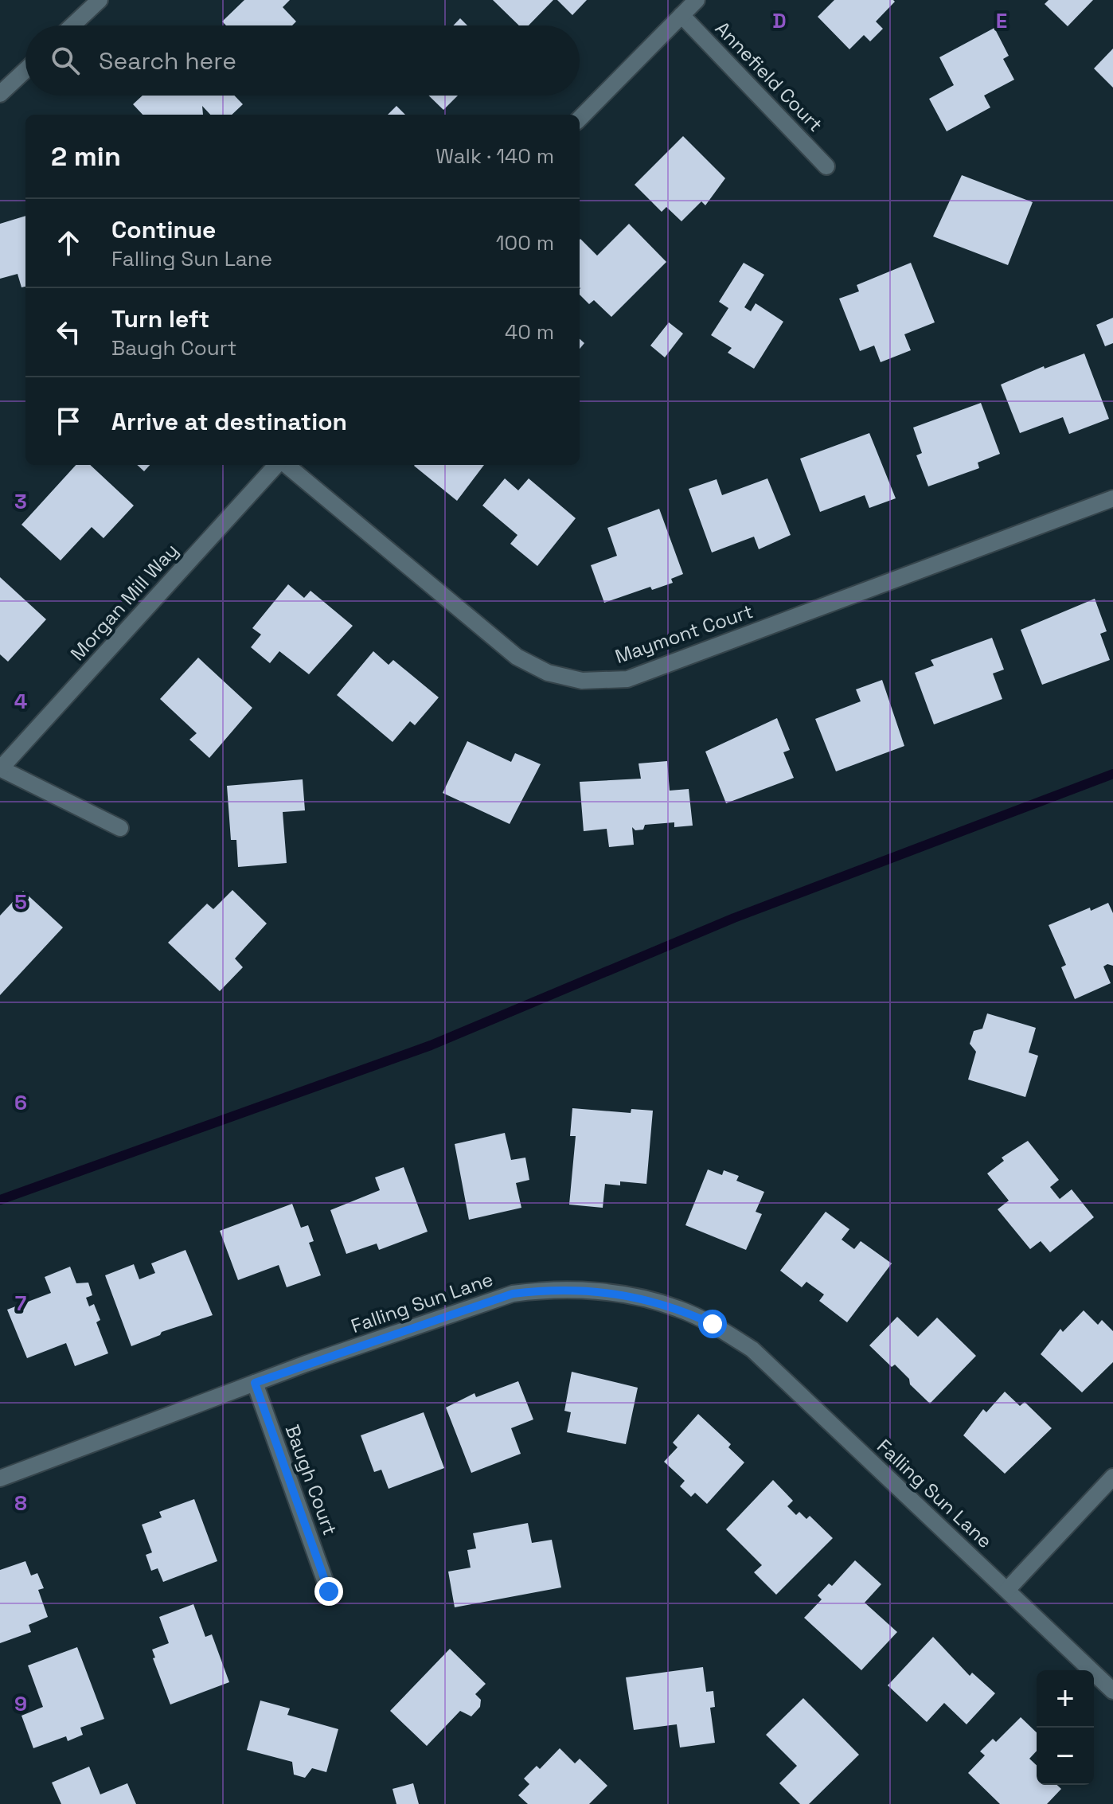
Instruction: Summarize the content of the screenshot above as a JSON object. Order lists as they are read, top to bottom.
{
  "streets": {
    "street": [
      "Annefield Court",
      "Morgan Mill Way",
      "Maymont Court",
      "Falling Sun Lane",
      "Baugh Court"
    ]
  },
  "crossings": [
    ["Falling Sun Lane", "Baugh Court"]
  ],
  "page": {
    "search": "Search here",
    "heading": ["2 min", "Walk · 140 m"],
    "list": [
      ["Continue", "Falling Sun Lane", "100 m"],
      ["Turn left", "Baugh Court", "40 m"],
      "Arrive at destination"
    ],
    "map_buttons": ["+", "−"]
  },
  "grid": {
    "columns": ["D", "E"],
    "rows": [
      "3",
      "4",
      "5",
      "6",
      "7",
      "8",
      "9"
    ]
  }
}
